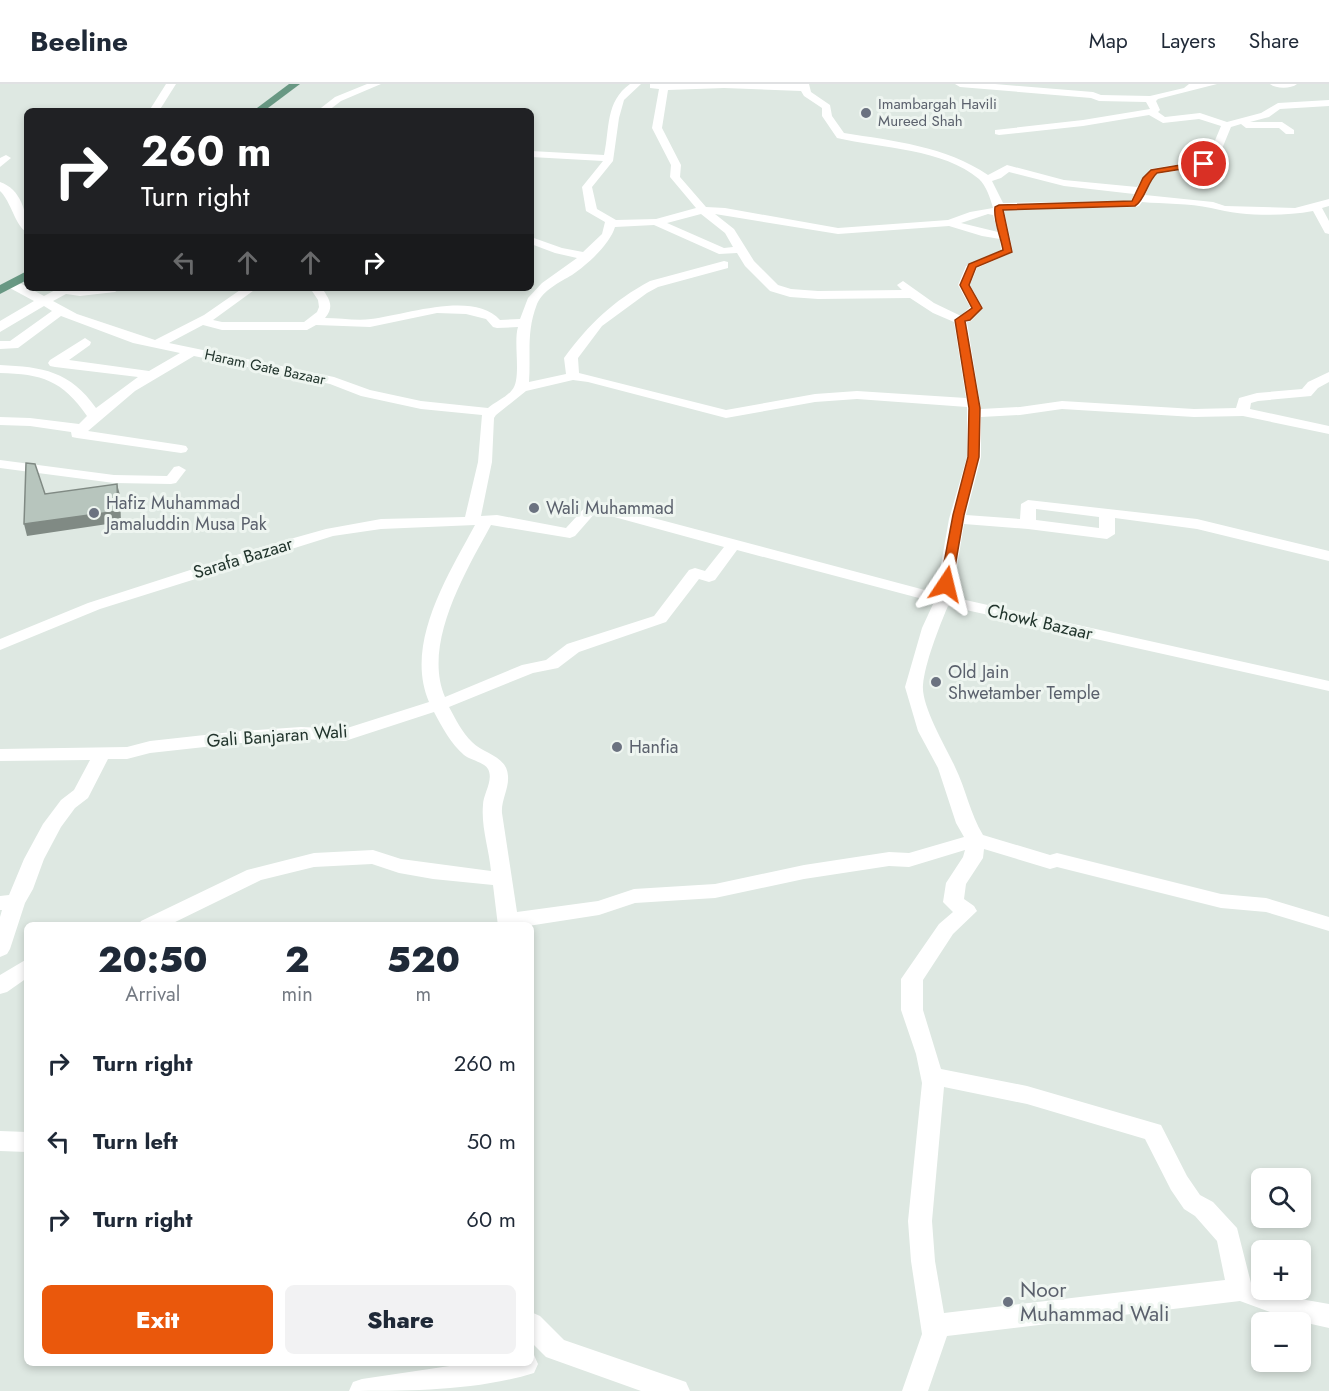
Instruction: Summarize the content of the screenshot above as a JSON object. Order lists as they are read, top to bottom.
{
  "streets": {
    "street": [
      "Haram Gate Bazaar",
      "Sarafa Bazaar",
      "Chowk Bazaar",
      "Gali Banjaran Wali"
    ]
  },
  "crossings": [
    ["Sarafa Bazaar", "Chowk Bazaar"],
    ["Chowk Bazaar", "Gali Banjaran Wali"]
  ],
  "places": [
    "Imambargah Havili Mureed Shah",
    "Wali Muhammad",
    "Hafiz Muhammad Jamaluddin Musa Pak",
    "Old Jain Shwetamber Temple",
    "Hanfia",
    "Noor Muhammad Wali"
  ],
  "page": {
    "header": "Beeline",
    "nav": ["Map", "Layers", "Share"],
    "turn": ["260 m", "Turn right"],
    "eta": [
      "20:50",
      "Arrival",
      "2",
      "min",
      "520",
      "m"
    ],
    "list": [
      {
        "name": "Turn right",
        "value": "260 m"
      },
      {
        "name": "Turn left",
        "value": "50 m"
      },
      {
        "name": "Turn right",
        "value": "60 m"
      }
    ],
    "map_buttons": ["+", "−"],
    "buttons": ["Exit", "Share"]
  }
}
